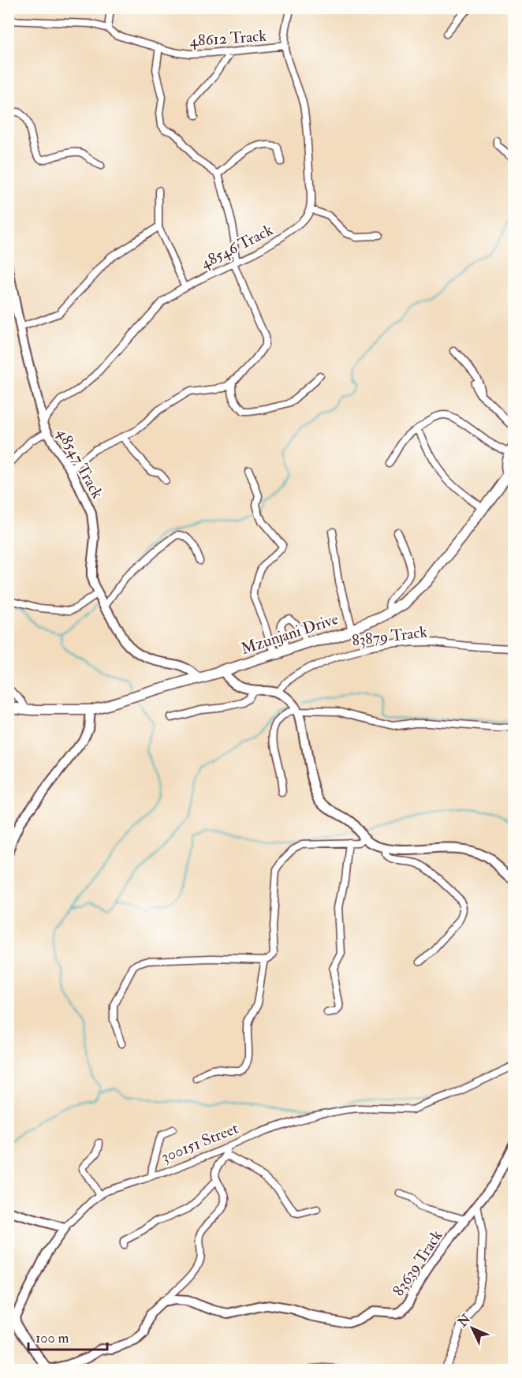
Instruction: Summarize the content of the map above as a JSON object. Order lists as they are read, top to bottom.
{
  "streets": {
    "main road": ["Mzunjani Drive"],
    "street": [
      "48612 Track",
      "48546 Track",
      "48547 Track",
      "83879 Track",
      "300151 Street",
      "83639 Track"
    ]
  },
  "crossings": [
    ["48546 Track", "48547 Track"],
    ["48547 Track", "Mzunjani Drive"]
  ],
  "scale_bar": "100 m",
  "north": "top left"
}
